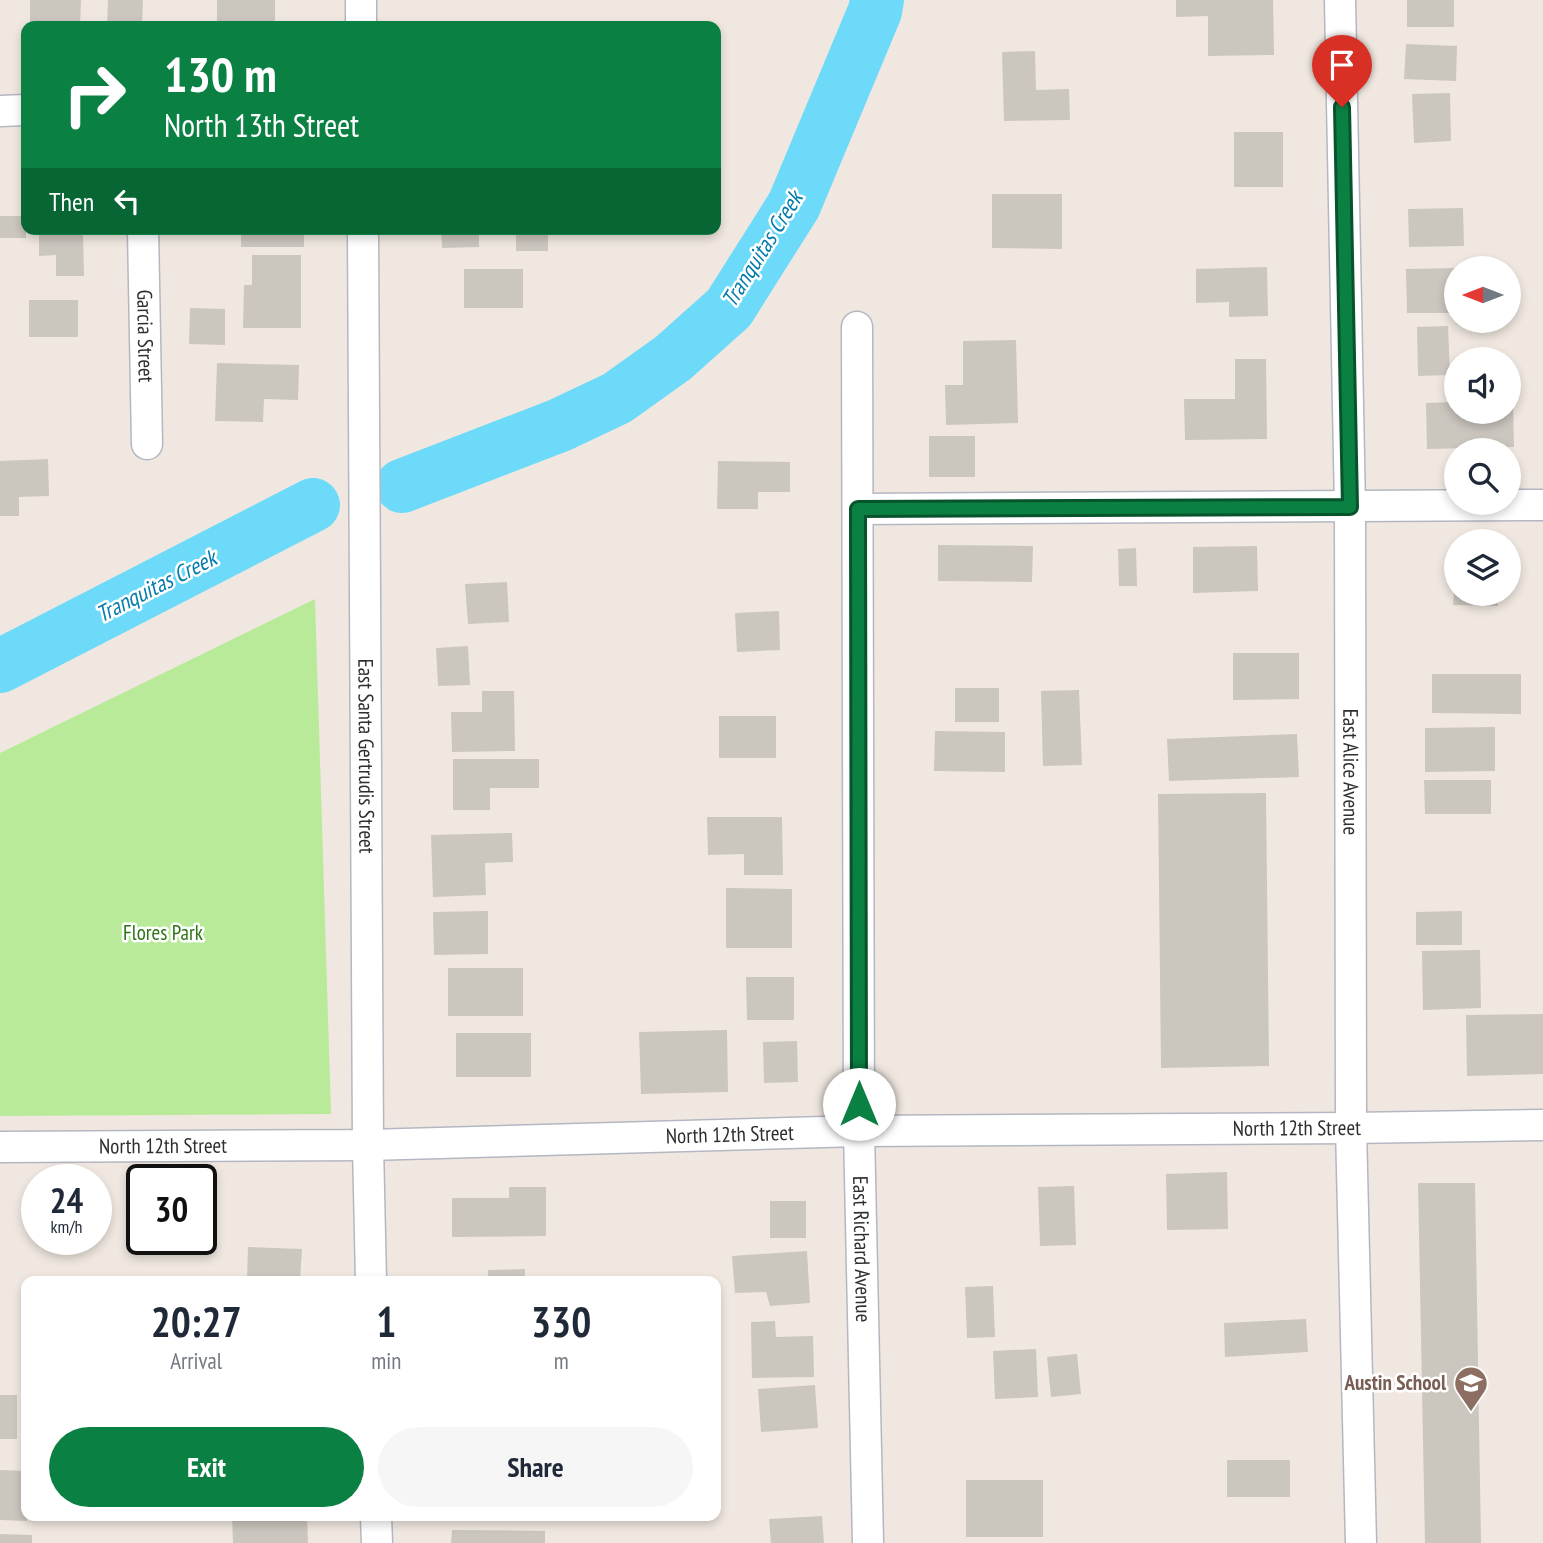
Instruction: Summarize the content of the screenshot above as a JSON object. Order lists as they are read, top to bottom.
{
  "streets": {
    "street": [
      "Garcia Street",
      "East Santa Gertrudis Street",
      "East Alice Avenue",
      "North 12th Street",
      "East Richard Avenue"
    ]
  },
  "crossings": [
    ["East Santa Gertrudis Street", "North 12th Street"],
    ["East Alice Avenue", "North 12th Street"],
    ["North 12th Street", "East Richard Avenue"]
  ],
  "water": ["Tranquitas Creek"],
  "parks": ["Flores Park"],
  "places": {
    "school or university": ["Austin School"]
  },
  "north": "left",
  "page": {
    "turn": ["130 m", "North 13th Street"],
    "then": "Then",
    "speed": "24 km/h",
    "limit": "30",
    "eta": [
      "20:27",
      "Arrival",
      "1",
      "min",
      "330",
      "m"
    ],
    "buttons": ["Exit", "Share"]
  }
}
